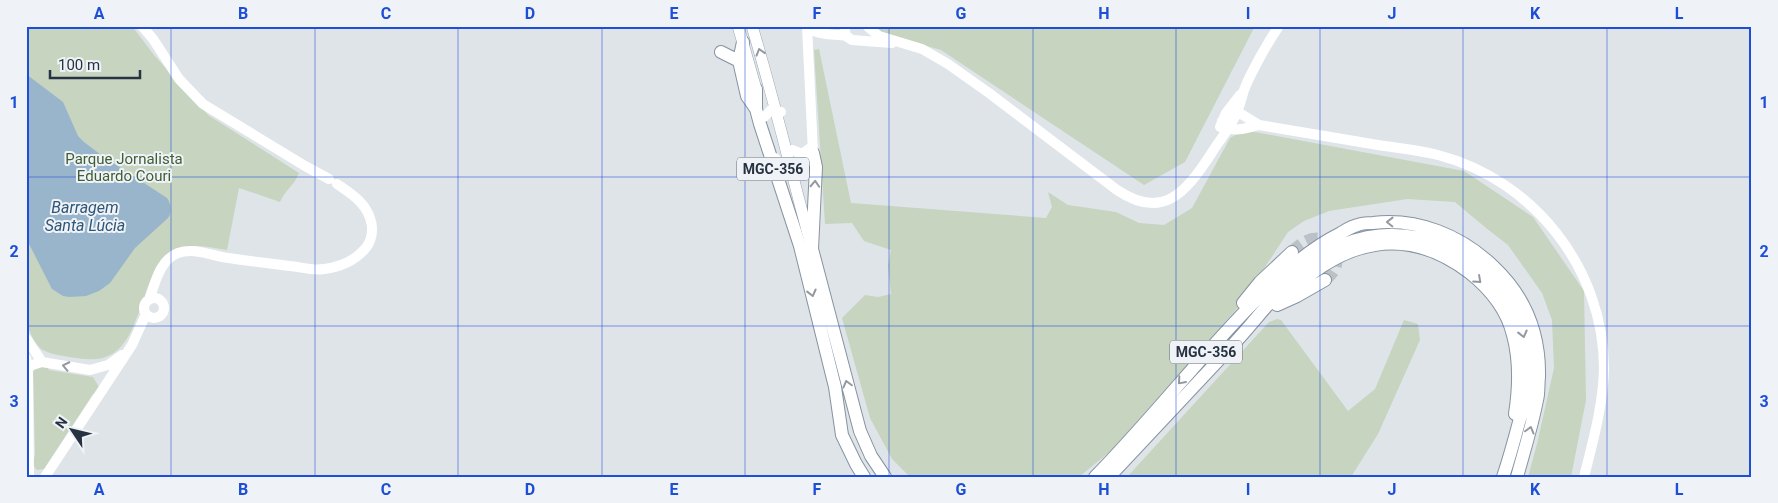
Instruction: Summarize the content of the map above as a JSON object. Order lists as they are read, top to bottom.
{
  "streets": {
    "highway": ["MGC-356"]
  },
  "water": ["Barragem Santa Lúcia"],
  "parks": ["Parque Jornalista Eduardo Couri"],
  "scale_bar": "100 m",
  "north": "top left",
  "grid": {
    "columns": [
      "A",
      "B",
      "C",
      "D",
      "E",
      "F",
      "G",
      "H",
      "I",
      "J",
      "K",
      "L"
    ],
    "rows": ["1", "2", "3"]
  }
}
